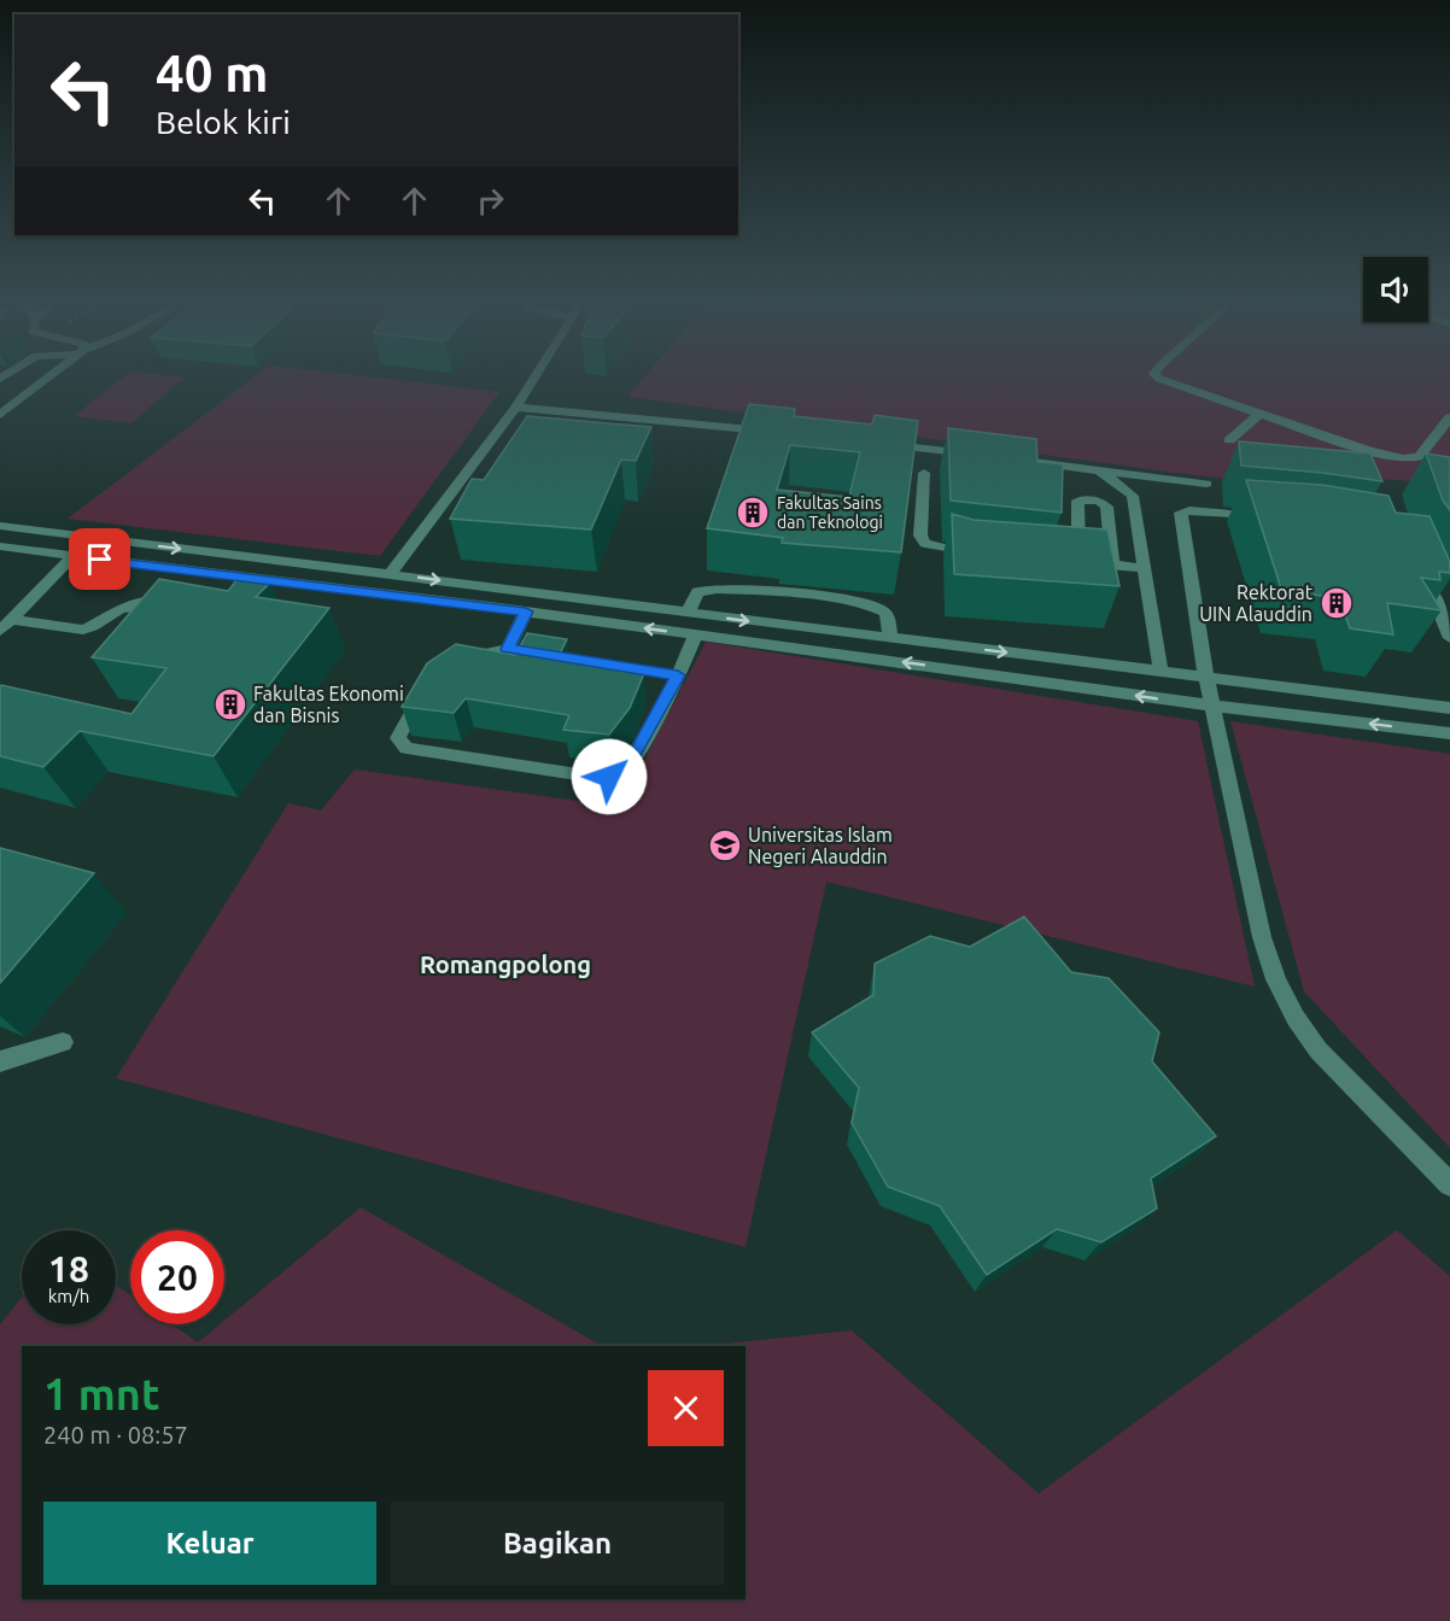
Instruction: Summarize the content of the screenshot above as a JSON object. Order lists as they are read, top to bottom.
{
  "districts": ["Romangpolong"],
  "places": {
    "building": ["Fakultas Sains dan Teknologi", "Rektorat UIN Alauddin", "Fakultas Ekonomi dan Bisnis"],
    "school or university": ["Universitas Islam Negeri Alauddin"]
  },
  "page": {
    "turn": ["40 m", "Belok kiri"],
    "speed": "18 km/h",
    "limit": "20",
    "heading": ["1 mnt", "240 m · 08:57"],
    "buttons": ["Keluar", "Bagikan"]
  }
}
